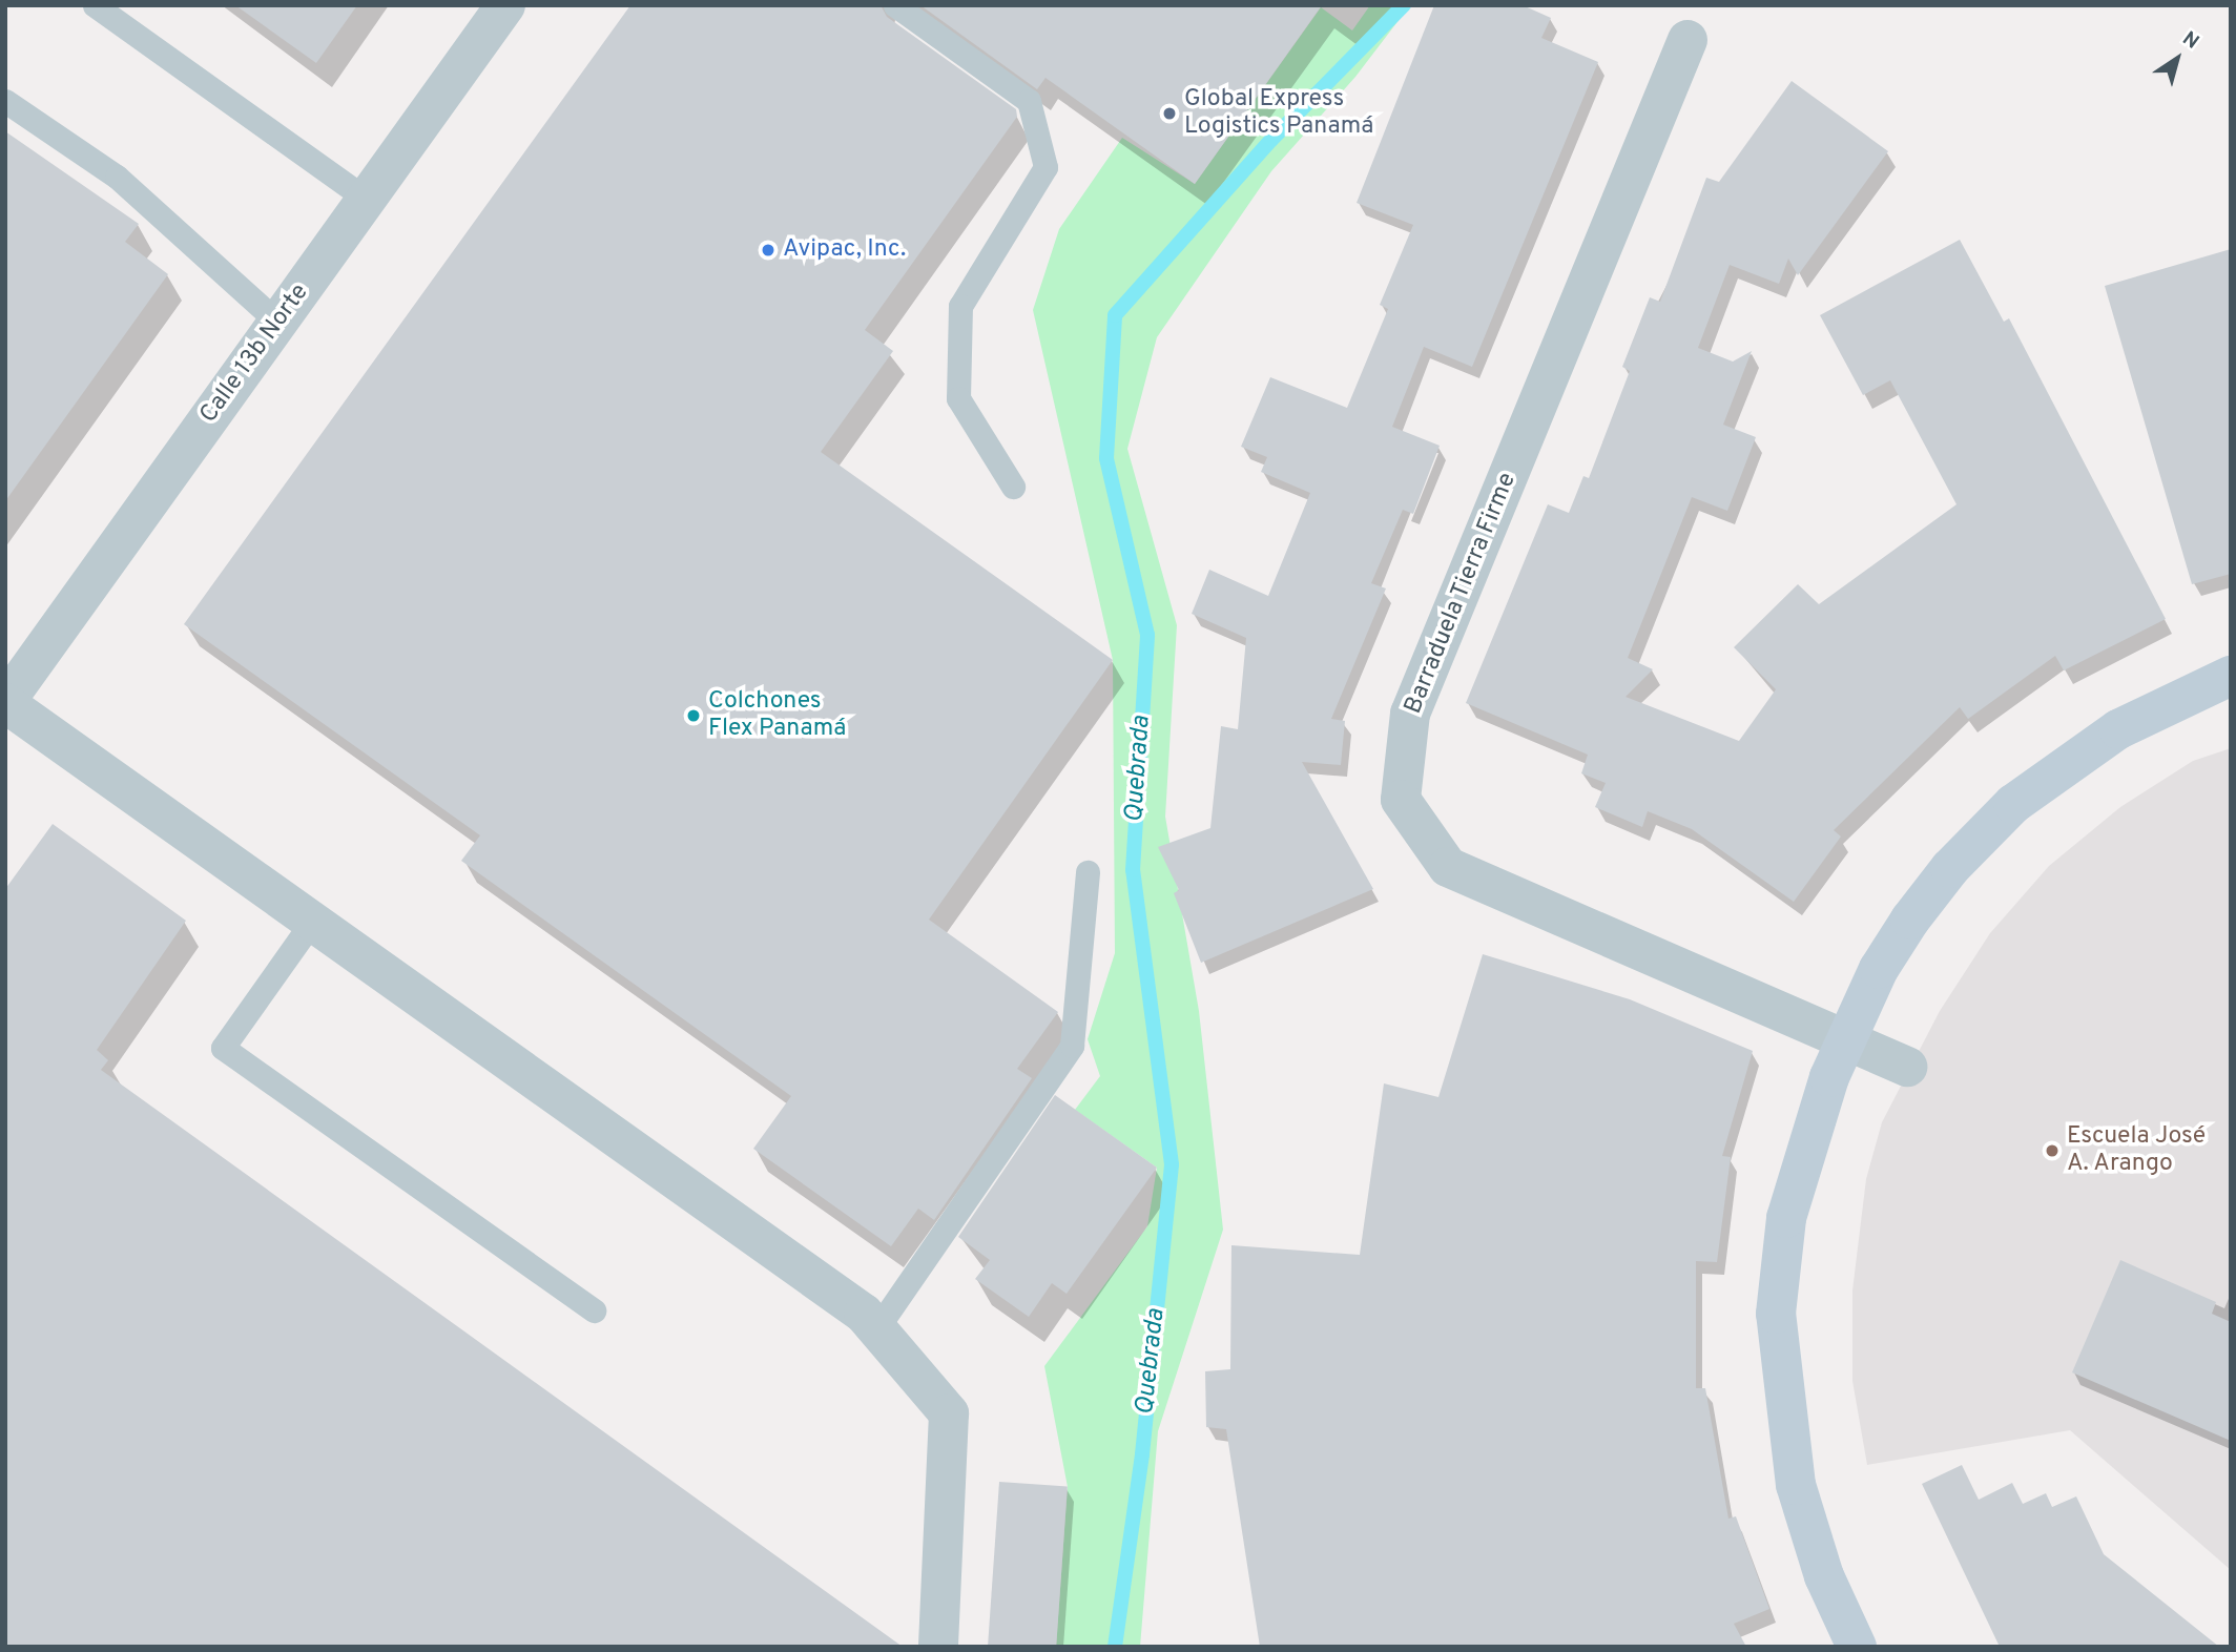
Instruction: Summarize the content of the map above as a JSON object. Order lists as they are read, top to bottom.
{
  "streets": {
    "street": ["Calle 13b Norte", "Barraduela Tierra Firme"]
  },
  "water": ["Quebrada"],
  "places": [
    "Global Express Logistics Panamá",
    "Avipac, Inc.",
    "Colchones Flex Panamá",
    "Escuela José A. Arango"
  ],
  "north": "top right"
}
